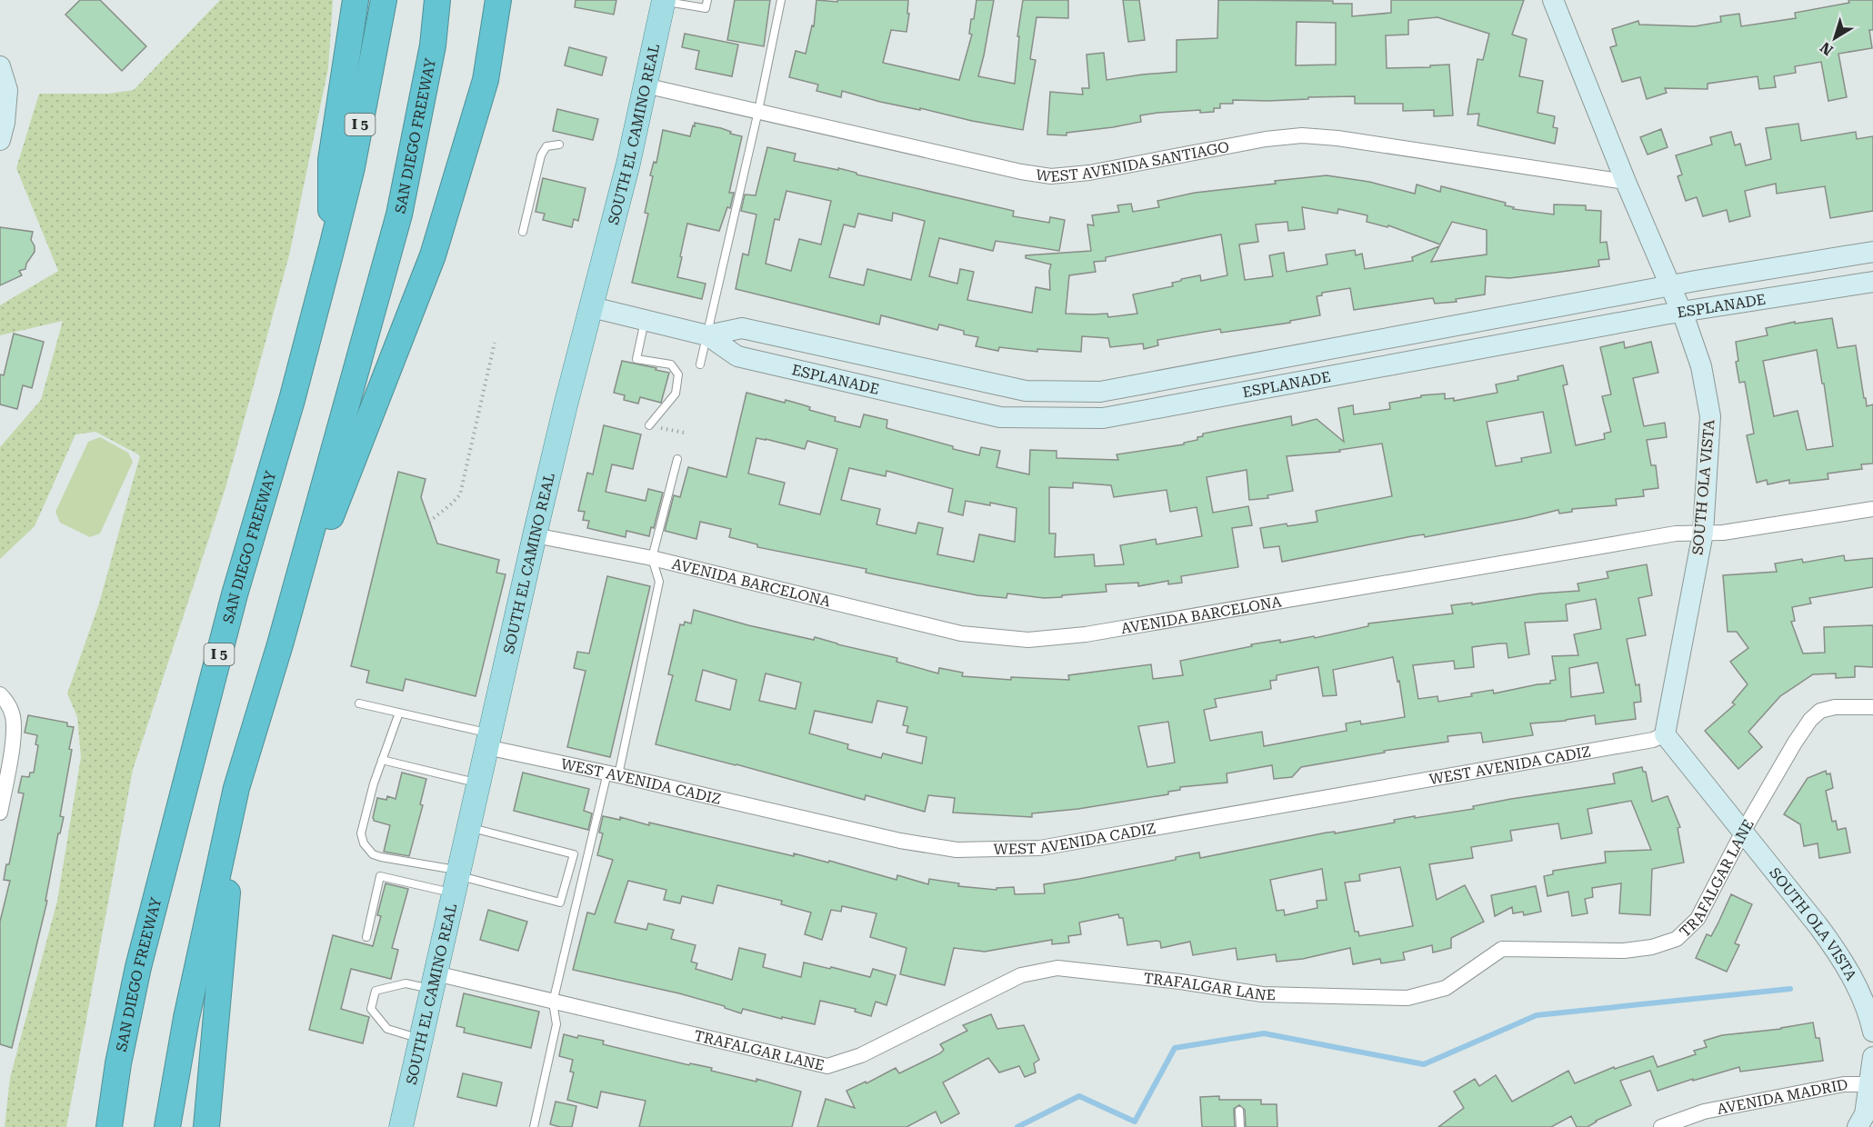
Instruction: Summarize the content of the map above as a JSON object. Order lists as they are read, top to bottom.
{
  "streets": {
    "highway": ["I 5", "SAN DIEGO FREEWAY"],
    "main road": ["SOUTH EL CAMINO REAL"],
    "street": [
      "WEST AVENIDA SANTIAGO",
      "ESPLANADE",
      "SOUTH OLA VISTA",
      "AVENIDA BARCELONA",
      "WEST AVENIDA CADIZ",
      "TRAFALGAR LANE",
      "AVENIDA MADRID"
    ]
  },
  "crossings": [
    ["SOUTH EL CAMINO REAL", "WEST AVENIDA SANTIAGO"],
    ["SOUTH EL CAMINO REAL", "ESPLANADE"],
    ["SOUTH EL CAMINO REAL", "AVENIDA BARCELONA"],
    ["SOUTH EL CAMINO REAL", "WEST AVENIDA CADIZ"],
    ["SOUTH EL CAMINO REAL", "TRAFALGAR LANE"],
    ["WEST AVENIDA SANTIAGO", "SOUTH OLA VISTA"],
    ["ESPLANADE", "SOUTH OLA VISTA"],
    ["SOUTH OLA VISTA", "AVENIDA BARCELONA"],
    ["SOUTH OLA VISTA", "WEST AVENIDA CADIZ"],
    ["SOUTH OLA VISTA", "TRAFALGAR LANE"]
  ],
  "north": "bottom left"
}
